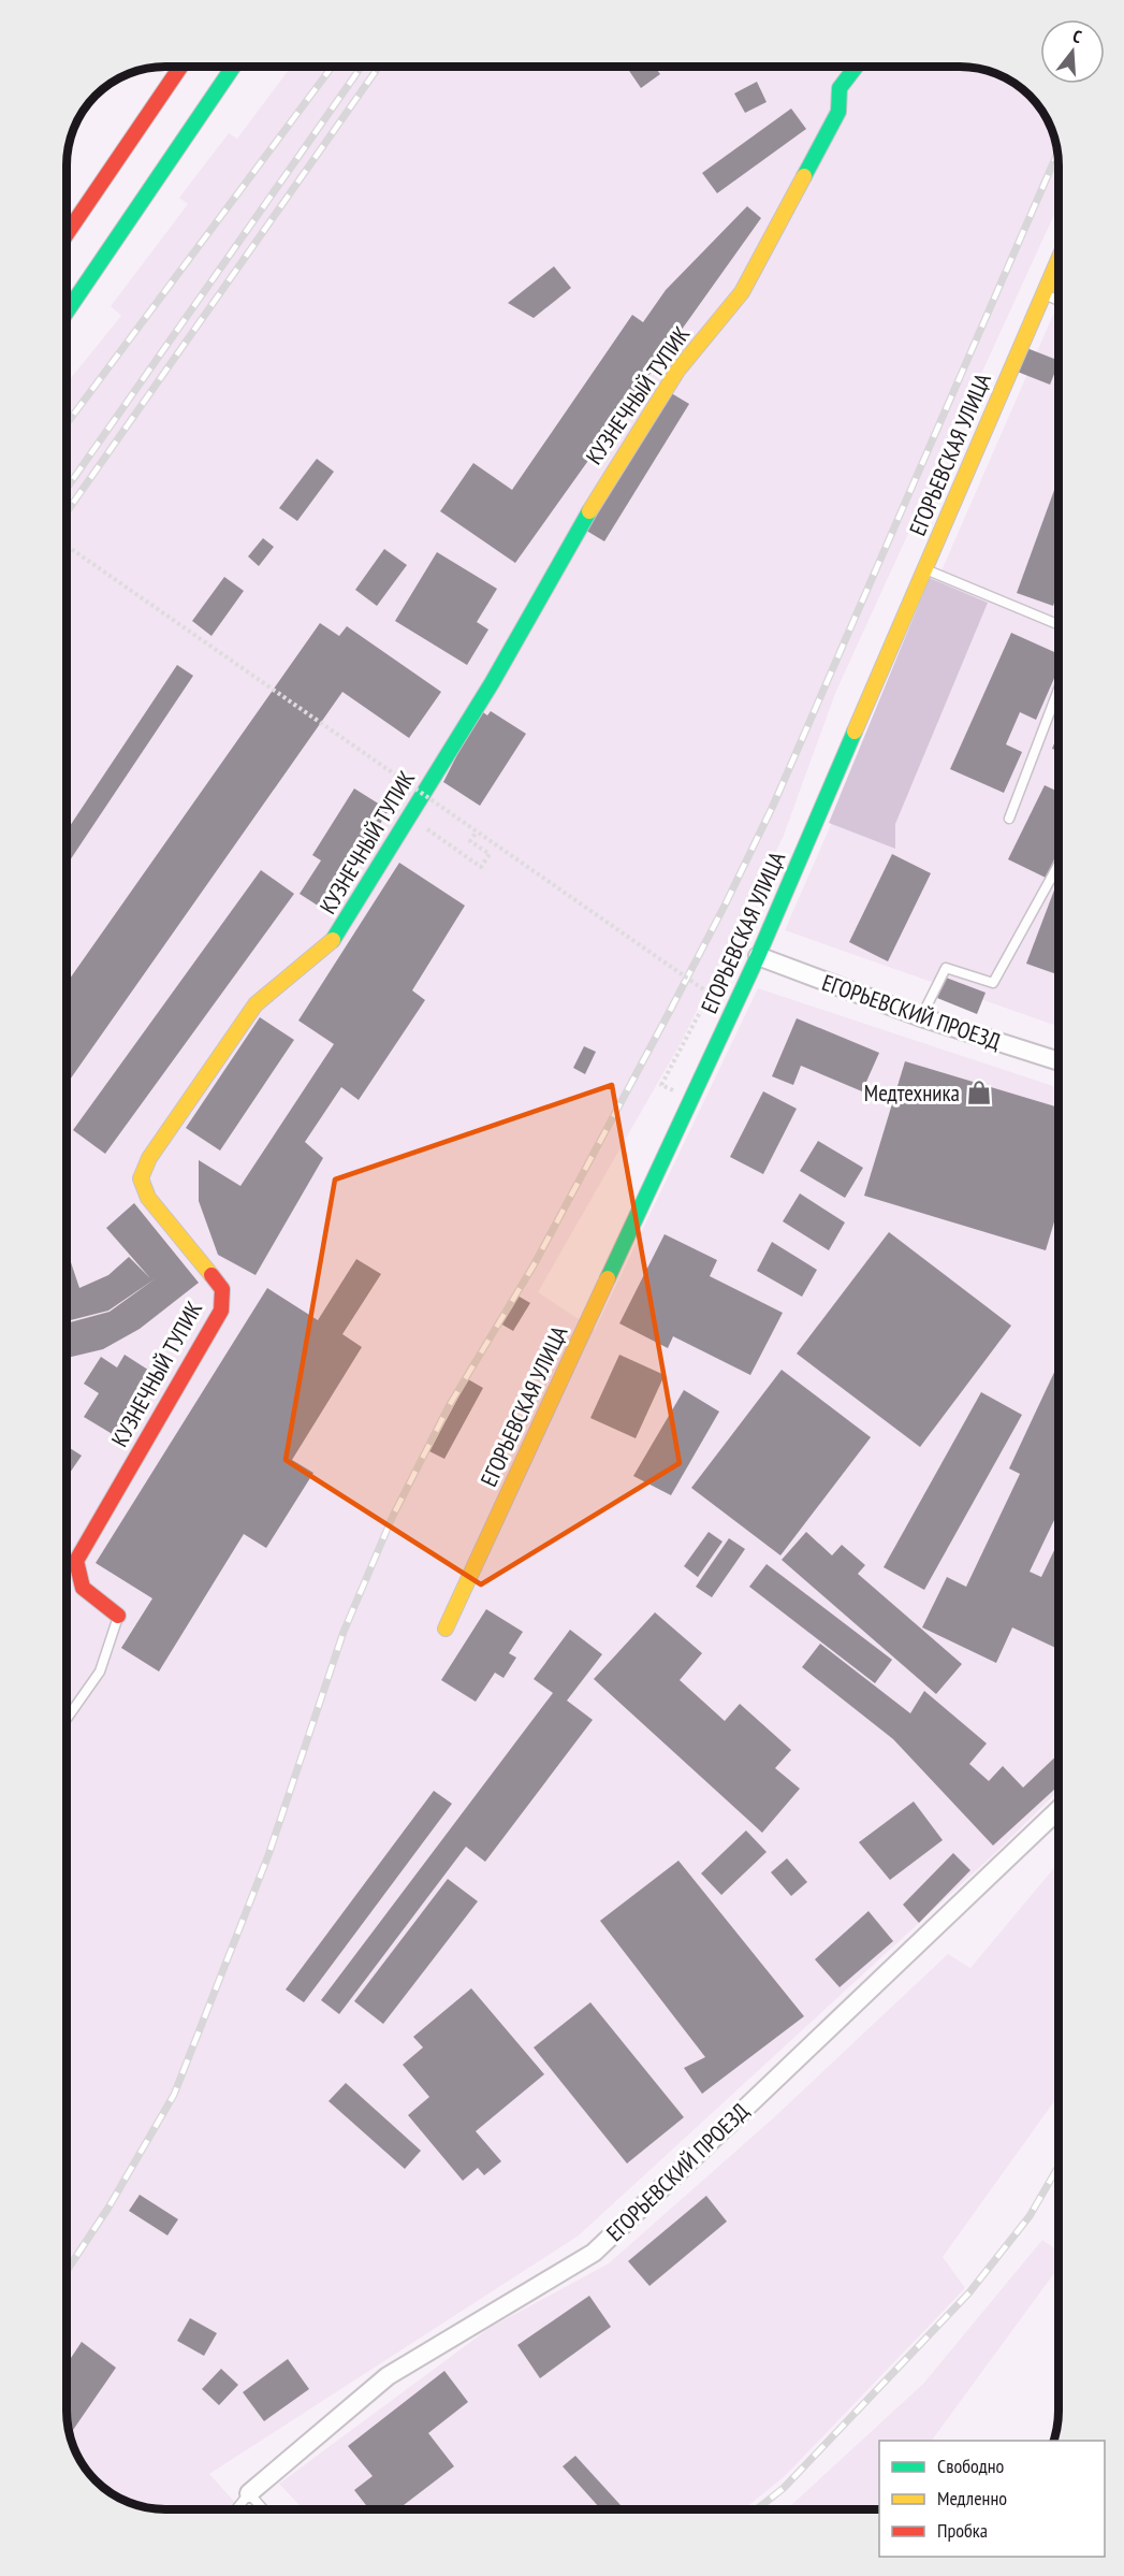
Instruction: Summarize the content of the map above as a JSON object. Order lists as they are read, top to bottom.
{
  "streets": {
    "street": ["КУЗНЕЧНЫЙ ТУПИК", "ЕГОРЬЕВСКАЯ УЛИЦА", "ЕГОРЬЕВСКИЙ ПРОЕЗД"]
  },
  "crossings": [
    ["ЕГОРЬЕВСКАЯ УЛИЦА", "ЕГОРЬЕВСКИЙ ПРОЕЗД"]
  ],
  "places": {
    "shop": ["Медтехника"]
  },
  "legend": ["Свободно", "Медленно", "Пробка"],
  "north": "top"
}
